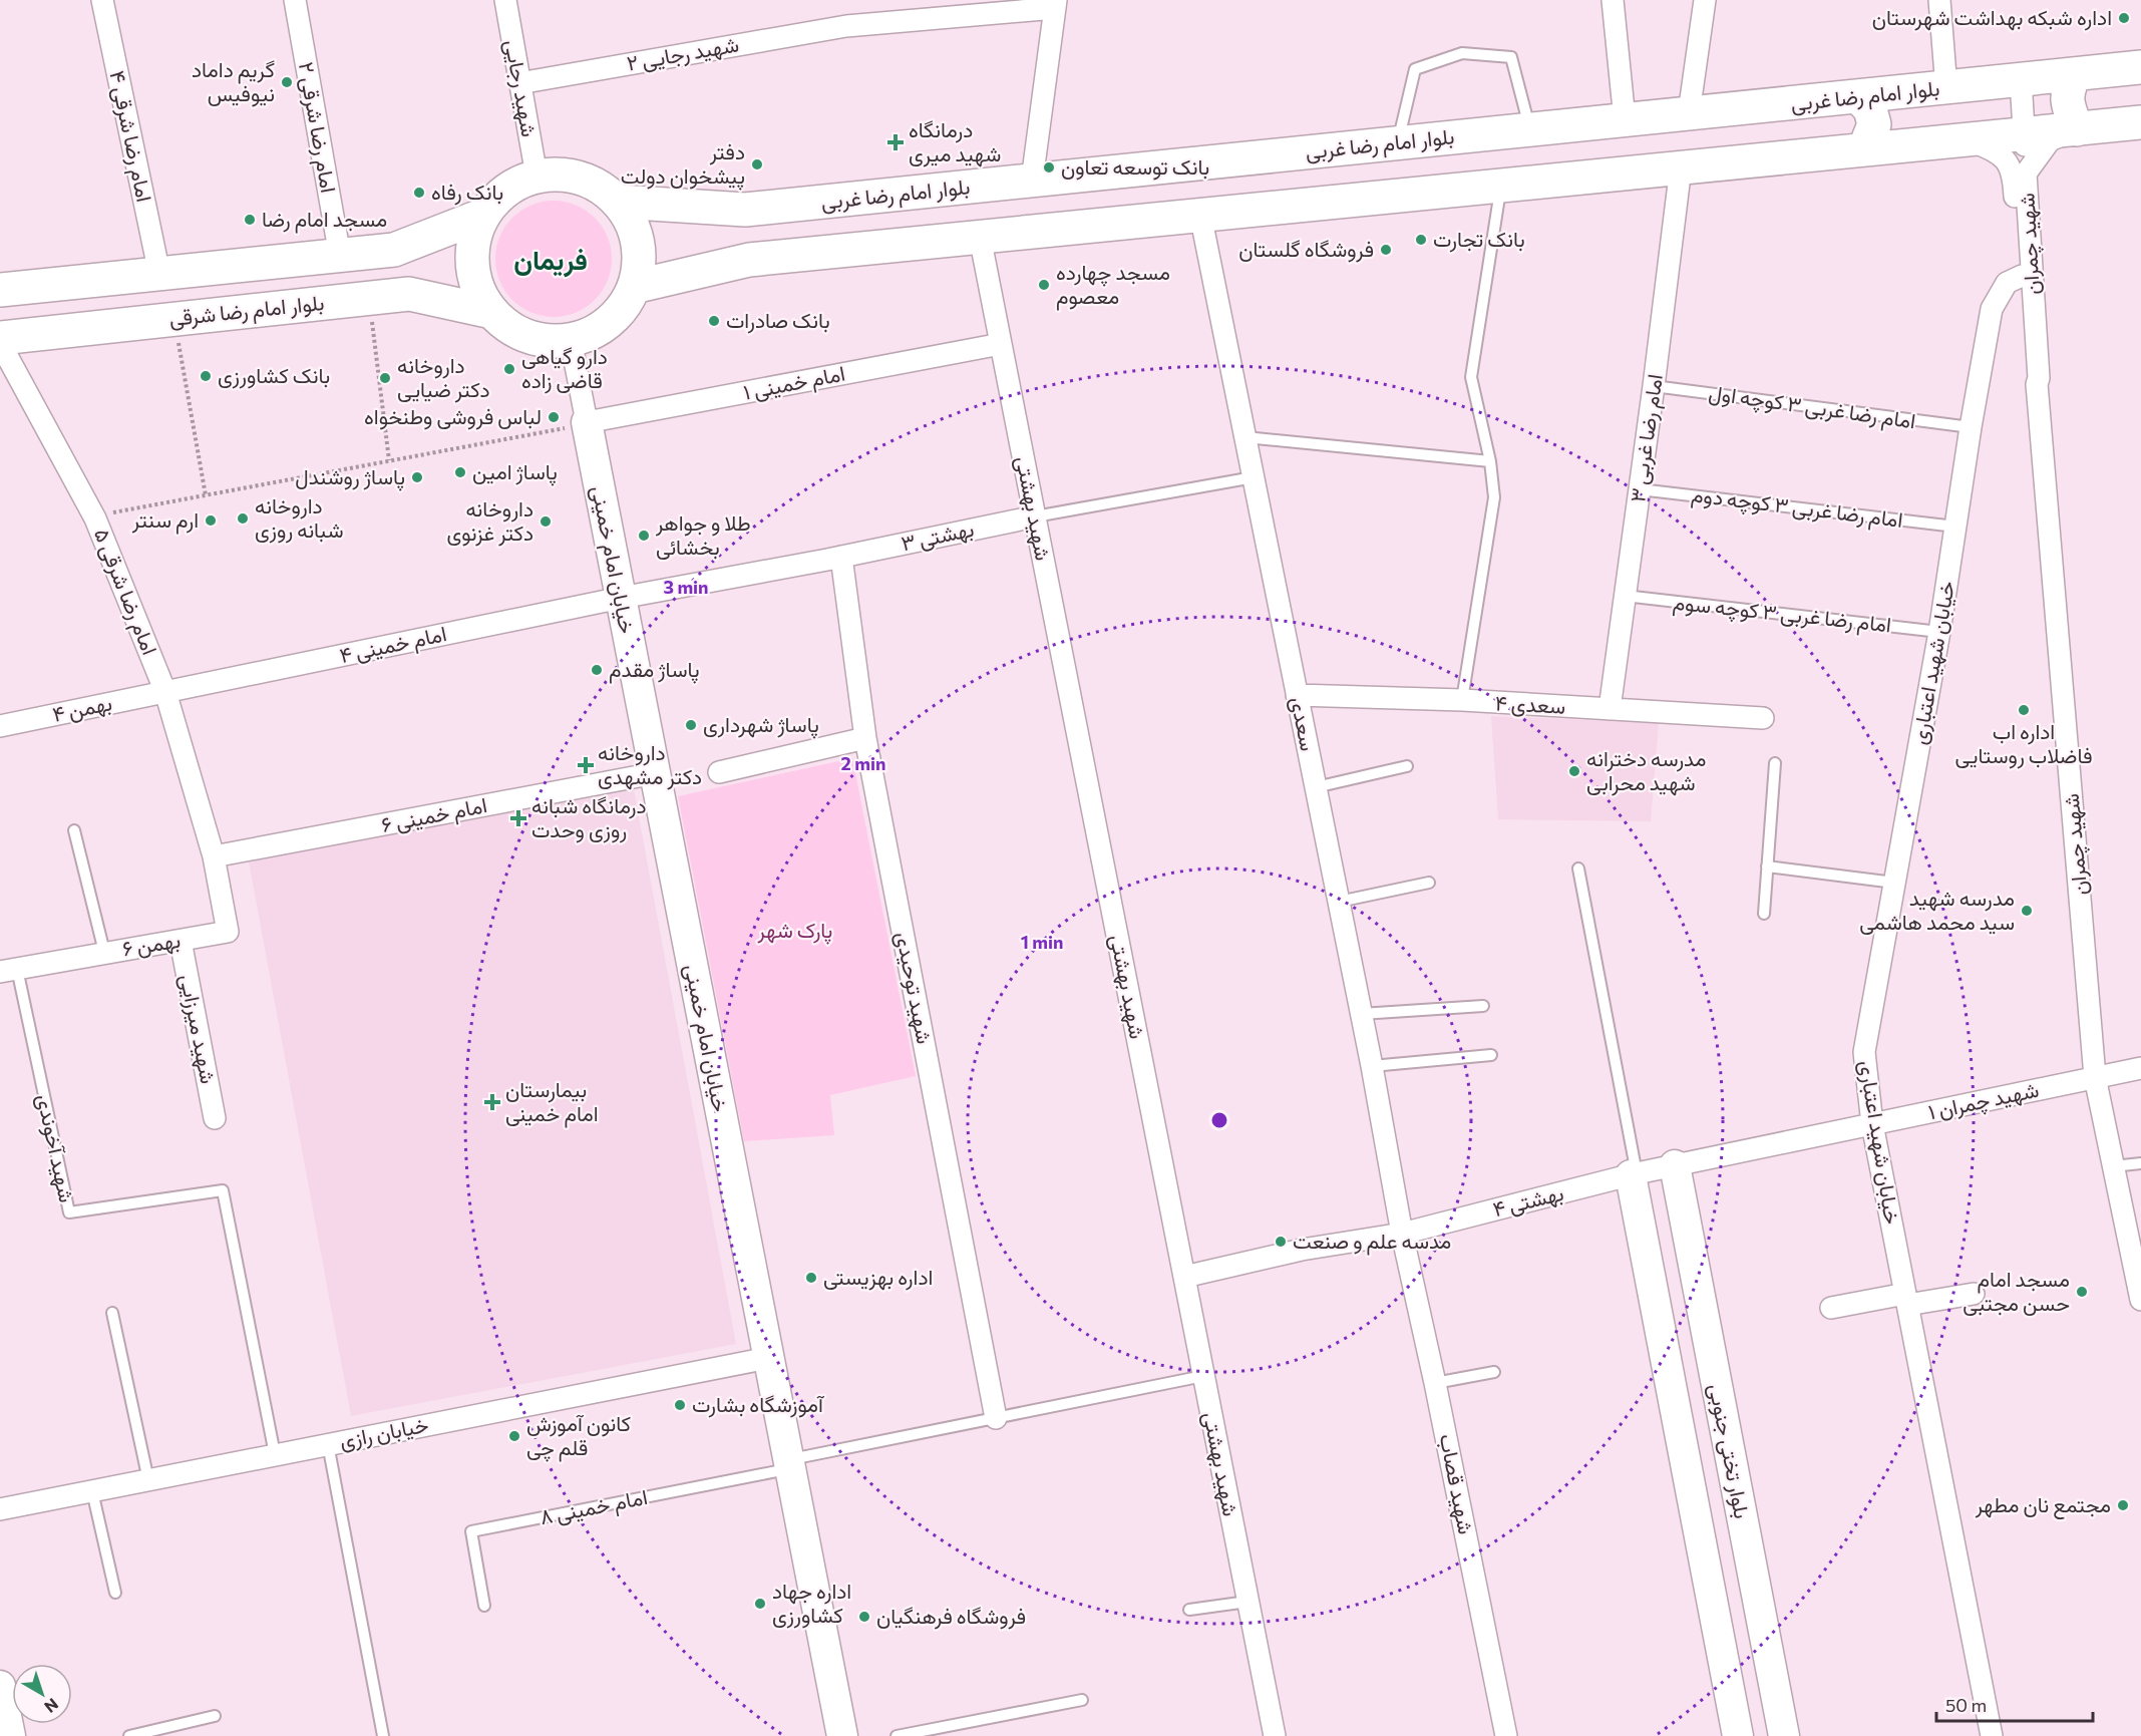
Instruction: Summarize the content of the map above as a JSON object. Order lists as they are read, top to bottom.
{
  "streets": {
    "main road": ["بلوار امام رضا غربی", "بلوار امام رضا شرقی"],
    "street": [
      "شهید رجایی ۲",
      "شهید رجایی",
      "امام رضا شرقی ۲",
      "امام رضا شرقی ۴",
      "شهید چمران",
      "امام خمینی ۱",
      "امام رضا غربی ۳",
      "شهید بهشتی",
      "بهشتی ۳",
      "خیابان امام خمینی",
      "امام رضا شرقی ۵",
      "امام خمینی ۴",
      "خیابان شهید اعتباری",
      "سعدی ۴",
      "بهمن ۴",
      "سعدی",
      "امام خمینی ۶",
      "بهمن ۶",
      "شهید توحیدی",
      "شهید میرزایی",
      "شهید چمران ۱",
      "بهشتی ۴",
      "خیابان رازی",
      "بلوار تختی جنوبی",
      "شهید قصاب"
    ],
    "lane": [
      "امام رضا غربی ۳ کوچه اول",
      "امام رضا غربی ۳ کوچه دوم",
      "امام رضا غربی ۳ کوچه سوم",
      "شهید آخوندی",
      "امام خمینی ۸"
    ]
  },
  "crossings": [
    ["شهید رجایی ۲", "شهید رجایی"],
    ["شهید رجایی", "بلوار امام رضا غربی"],
    ["شهید رجایی", "بلوار امام رضا شرقی"],
    ["شهید رجایی", "خیابان امام خمینی"],
    ["بلوار امام رضا غربی", "بلوار امام رضا شرقی"],
    ["بلوار امام رضا غربی", "خیابان امام خمینی"],
    ["شهید چمران", "خیابان شهید اعتباری"],
    ["شهید چمران", "شهید چمران ۱"],
    ["بلوار امام رضا شرقی", "خیابان امام خمینی"],
    ["امام خمینی ۱", "شهید بهشتی"],
    ["امام خمینی ۱", "خیابان امام خمینی"],
    ["امام رضا غربی ۳ کوچه اول", "امام رضا غربی ۳"],
    ["امام رضا غربی ۳ کوچه اول", "خیابان شهید اعتباری"],
    ["امام رضا غربی ۳", "امام رضا غربی ۳ کوچه دوم"],
    ["امام رضا غربی ۳", "امام رضا غربی ۳ کوچه سوم"],
    ["امام رضا غربی ۳", "سعدی ۴"],
    ["امام رضا غربی ۳ کوچه دوم", "خیابان شهید اعتباری"],
    ["شهید بهشتی", "بهشتی ۳"],
    ["شهید بهشتی", "بهشتی ۴"],
    ["بهشتی ۳", "خیابان امام خمینی"],
    ["بهشتی ۳", "امام خمینی ۴"],
    ["بهشتی ۳", "شهید توحیدی"],
    ["خیابان امام خمینی", "امام خمینی ۴"],
    ["خیابان امام خمینی", "امام خمینی ۶"],
    ["خیابان امام خمینی", "خیابان رازی"],
    ["خیابان امام خمینی", "امام خمینی ۸"],
    ["امام رضا شرقی ۵", "امام خمینی ۴"],
    ["امام رضا شرقی ۵", "بهمن ۴"],
    ["امام رضا شرقی ۵", "امام خمینی ۶"],
    ["امام رضا شرقی ۵", "بهمن ۶"],
    ["امام رضا غربی ۳ کوچه سوم", "خیابان شهید اعتباری"],
    ["امام خمینی ۴", "بهمن ۴"],
    ["خیابان شهید اعتباری", "شهید چمران ۱"],
    ["خیابان شهید اعتباری", "بهشتی ۴"],
    ["سعدی ۴", "سعدی"],
    ["سعدی", "بهشتی ۴"],
    ["سعدی", "شهید قصاب"],
    ["امام خمینی ۶", "بهمن ۶"],
    ["بهمن ۶", "شهید میرزایی"],
    ["بهمن ۶", "شهید آخوندی"],
    ["شهید چمران ۱", "بهشتی ۴"],
    ["شهید آخوندی", "خیابان رازی"],
    ["بهشتی ۴", "بلوار تختی جنوبی"],
    ["بهشتی ۴", "شهید قصاب"]
  ],
  "districts": ["فریمان"],
  "parks": ["پارک شهر"],
  "places": {
    "other": [
      "اداره شبکه بهداشت شهرستان",
      "گریم داماد نیوفیس",
      "دفتر پیشخوان دولت",
      "بانک توسعه تعاون",
      "بانک رفاه",
      "مسجد امام رضا",
      "بانک تجارت",
      "فروشگاه گلستان",
      "مسجد چهارده معصوم",
      "بانک صادرات",
      "دارو گیاهی قاضی زاده",
      "بانک کشاورزی",
      "داروخانه دکتر ضیایی",
      "لباس فروشی وطنخواه",
      "پاساژ امین",
      "پاساژ روشندل",
      "داروخانه شبانه روزی",
      "ارم سنتر",
      "داروخانه دکتر غزنوی",
      "طلا و جواهر بخشائی",
      "پاساژ مقدم",
      "اداره اب فاضلاب روستایی",
      "پاساژ شهرداری",
      "مدرسه دخترانه شهید محرابی",
      "مدرسه شهید سید محمد هاشمی",
      "مدسه علم و صنعت",
      "اداره بهزیستی",
      "مسجد امام حسن مجتبی",
      "آموزشگاه بشارت",
      "کانون آموزش قلم چی",
      "مجتمع نان مطهر",
      "اداره جهاد کشاورزی",
      "فروشگاه فرهنگیان"
    ],
    "health": [
      "درمانگاه شهید میری",
      "داروخانه دکتر مشهدی",
      "درمانگاه شبانه روزی وحدت",
      "بیمارستان امام خمینی"
    ]
  },
  "scale_bar": "50 m",
  "north": "bottom right",
  "rings": ["3 min", "2 min", "1 min"]
}
